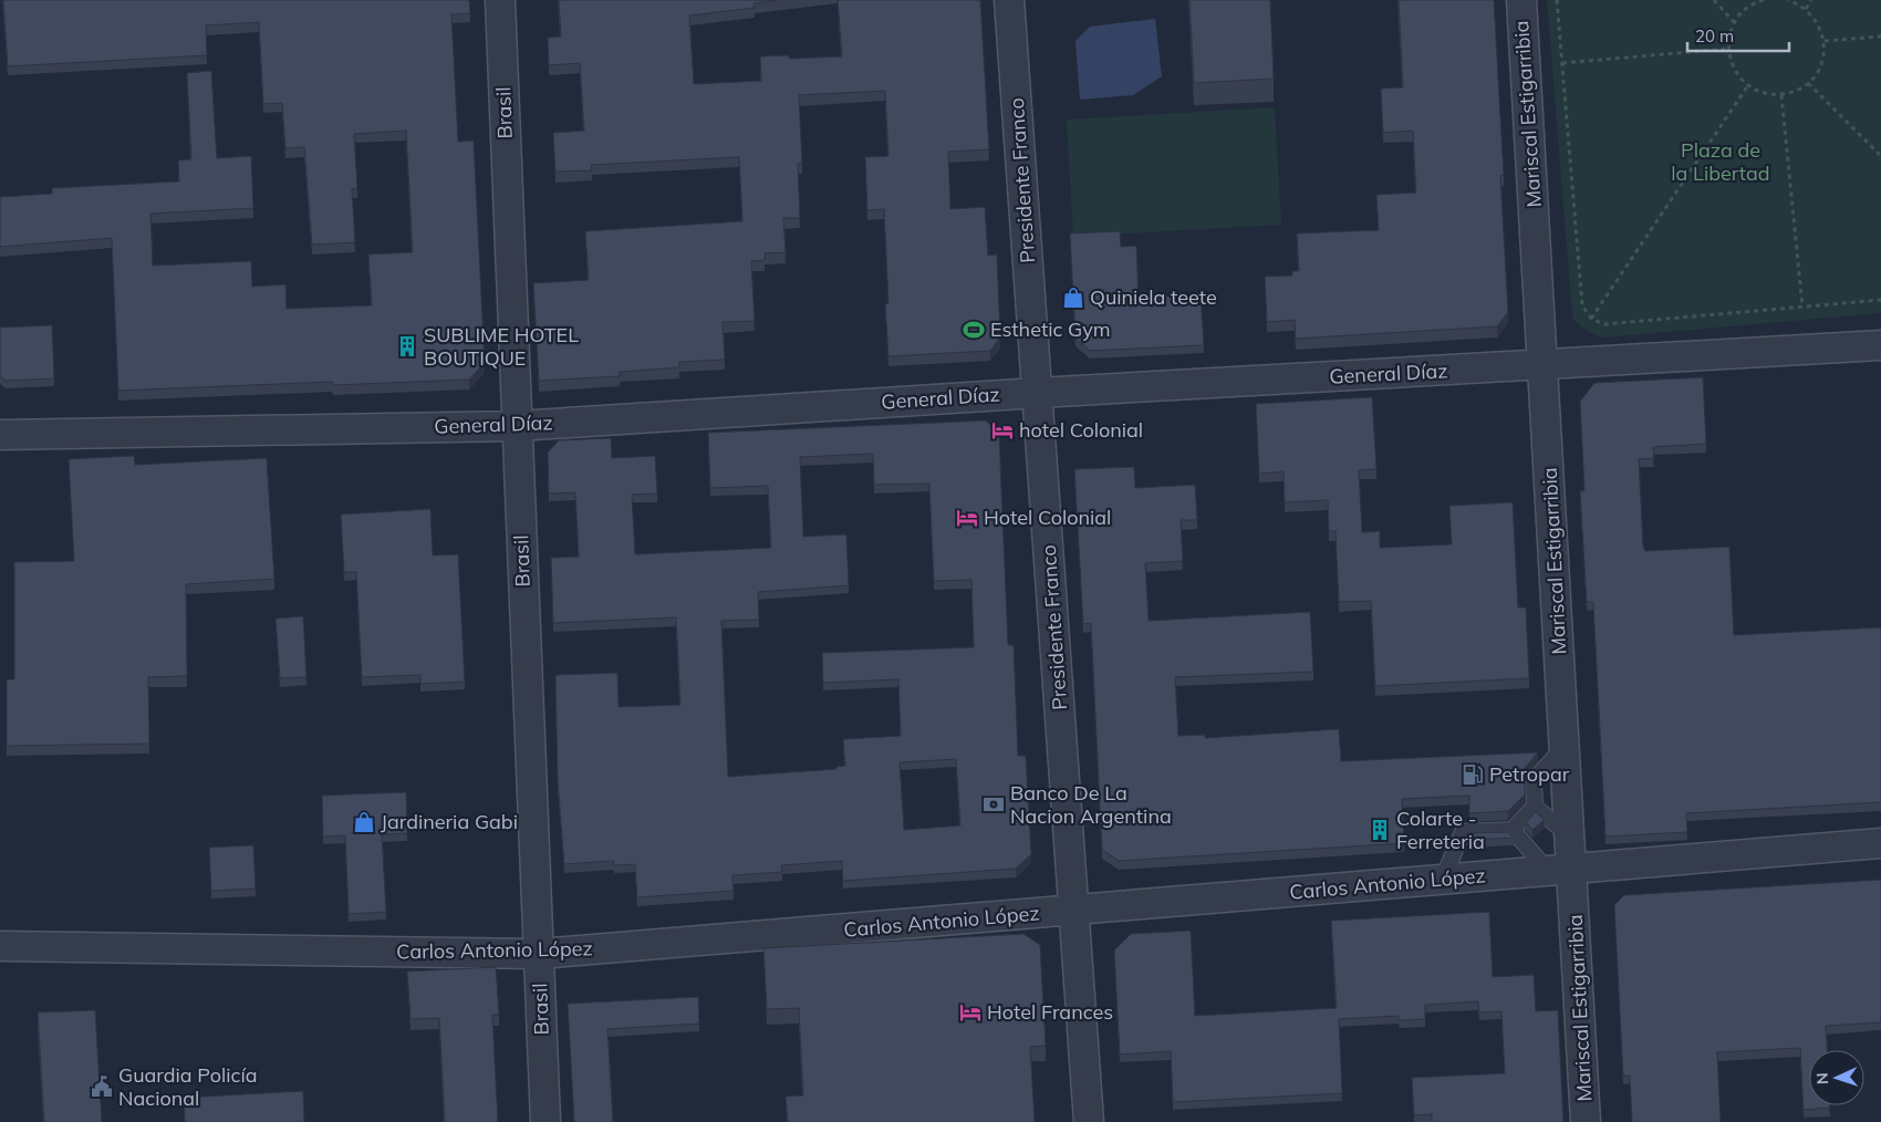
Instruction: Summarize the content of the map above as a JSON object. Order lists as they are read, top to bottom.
{
  "streets": {
    "street": [
      "Brasil",
      "Mariscal Estigarribia",
      "Presidente Franco",
      "General Díaz",
      "Carlos Antonio López"
    ]
  },
  "crossings": [
    ["Brasil", "General Díaz"],
    ["Brasil", "Carlos Antonio López"],
    ["Mariscal Estigarribia", "General Díaz"],
    ["Mariscal Estigarribia", "Carlos Antonio López"],
    ["Presidente Franco", "General Díaz"],
    ["Presidente Franco", "Carlos Antonio López"]
  ],
  "parks": ["Plaza de la Libertad"],
  "places": {
    "shop": ["Quiniela teete", "Jardineria Gabi"],
    "sports": ["Esthetic Gym"],
    "building": ["SUBLIME HOTEL BOUTIQUE", "Colarte - Ferreteria"],
    "hotel": ["hotel Colonial", "Hotel Colonial", "Hotel Frances"],
    "fuel station": ["Petropar"],
    "bank": ["Banco De La Nacion Argentina"],
    "public building": ["Guardia Policía Nacional"]
  },
  "scale_bar": "20 m",
  "north": "left"
}
